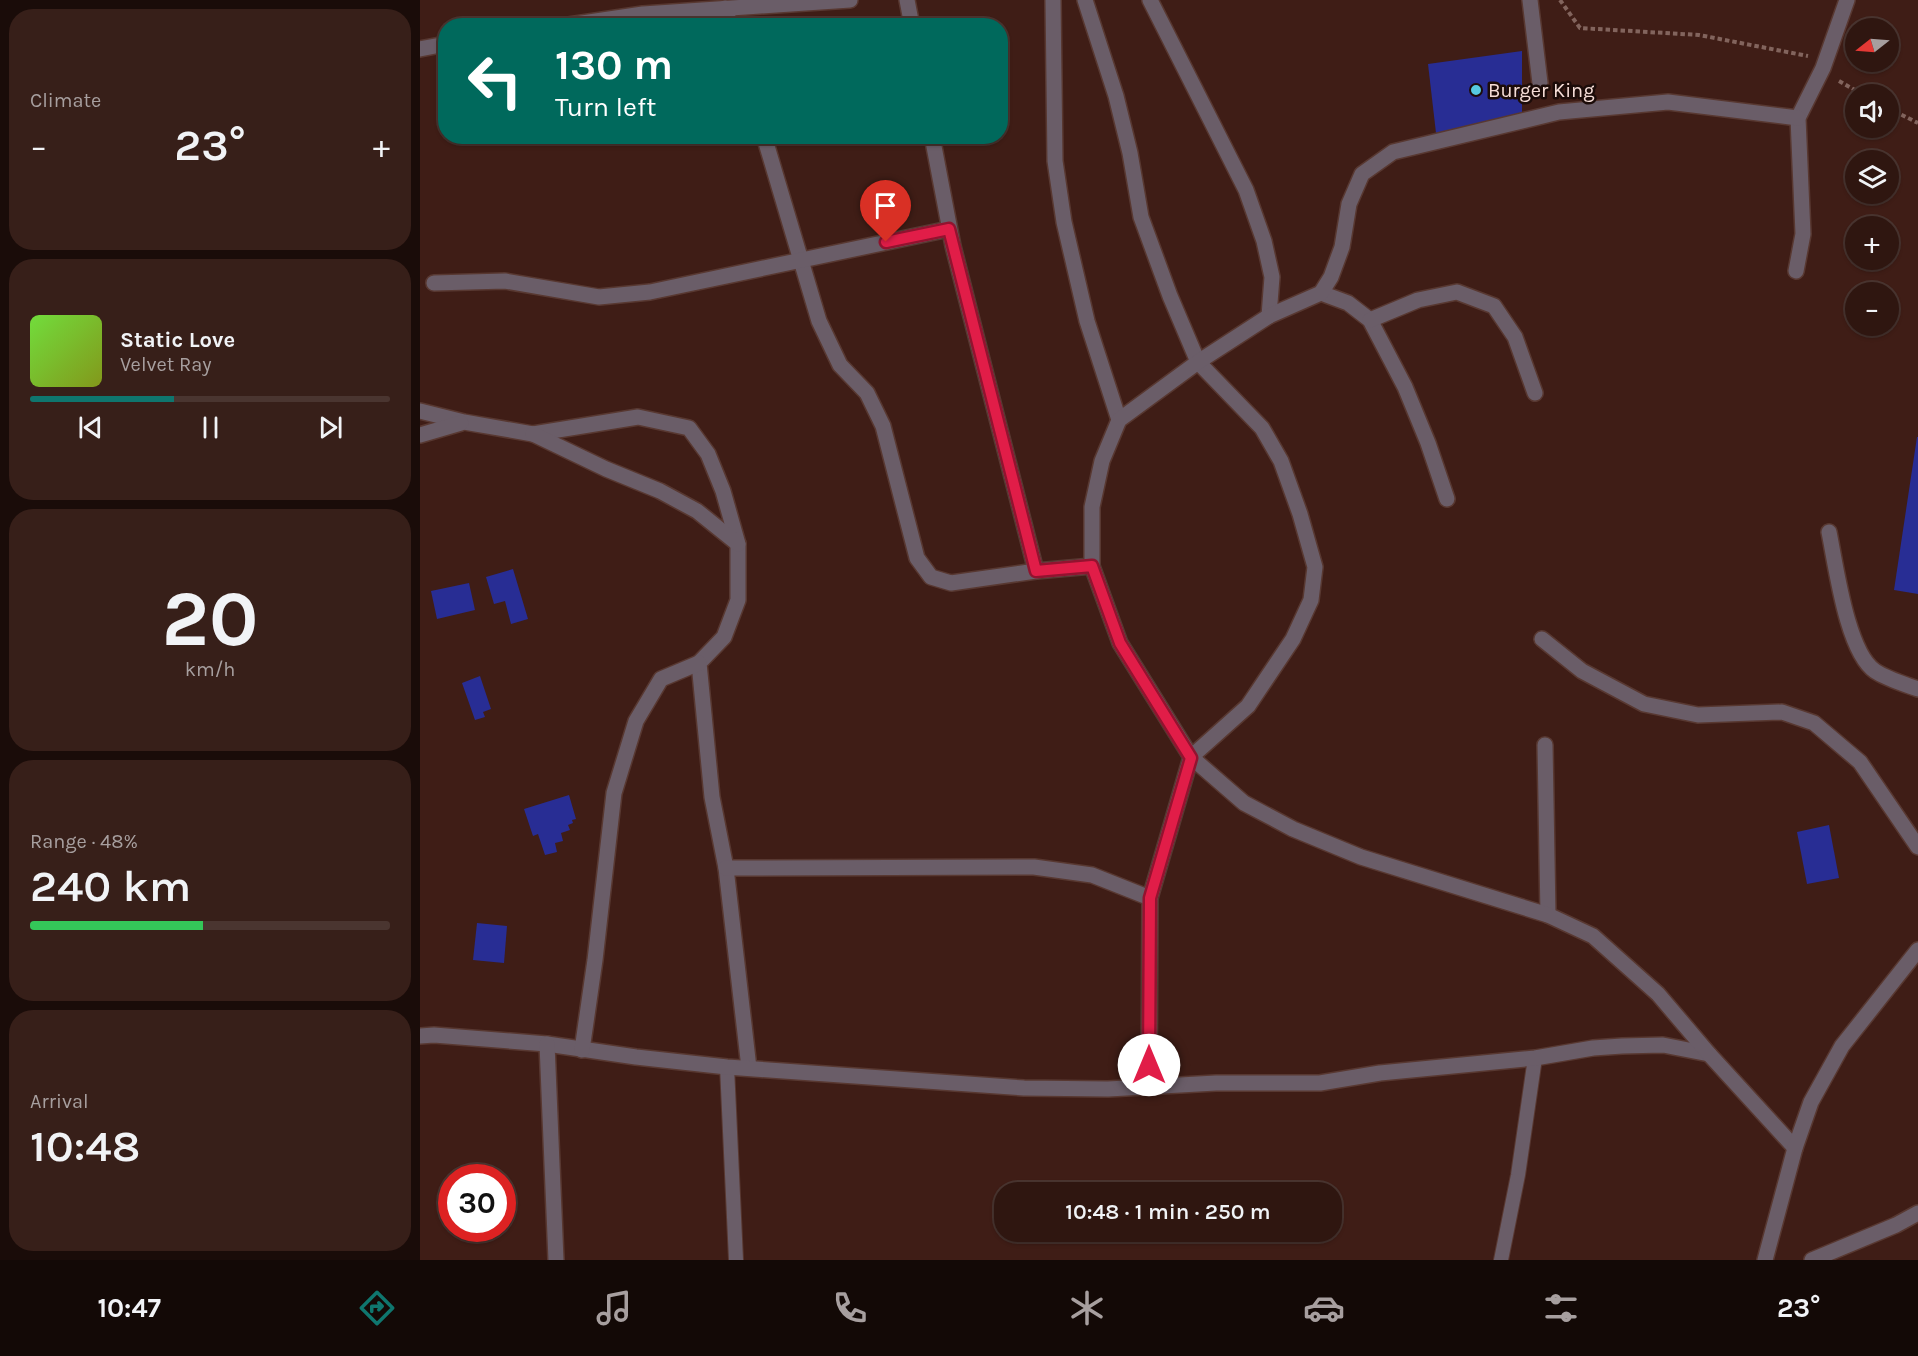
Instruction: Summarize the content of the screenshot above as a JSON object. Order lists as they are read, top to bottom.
{
  "places": ["Burger King"],
  "north": "left",
  "page": {
    "tile": [
      "Climate",
      ["20", "km/h"],
      ["Range · 48%", "240 km"],
      ["Arrival", "10:48"]
    ],
    "map_buttons": ["+", "−"],
    "turn": ["130 m", "Turn left"],
    "heat": ["−", "23°", "+"],
    "song": ["Static Love", "Velvet Ray"],
    "limit": "30",
    "trip": "10:48 · 1 min · 250 m",
    "tabs": ["10:47", "23°"]
  }
}
